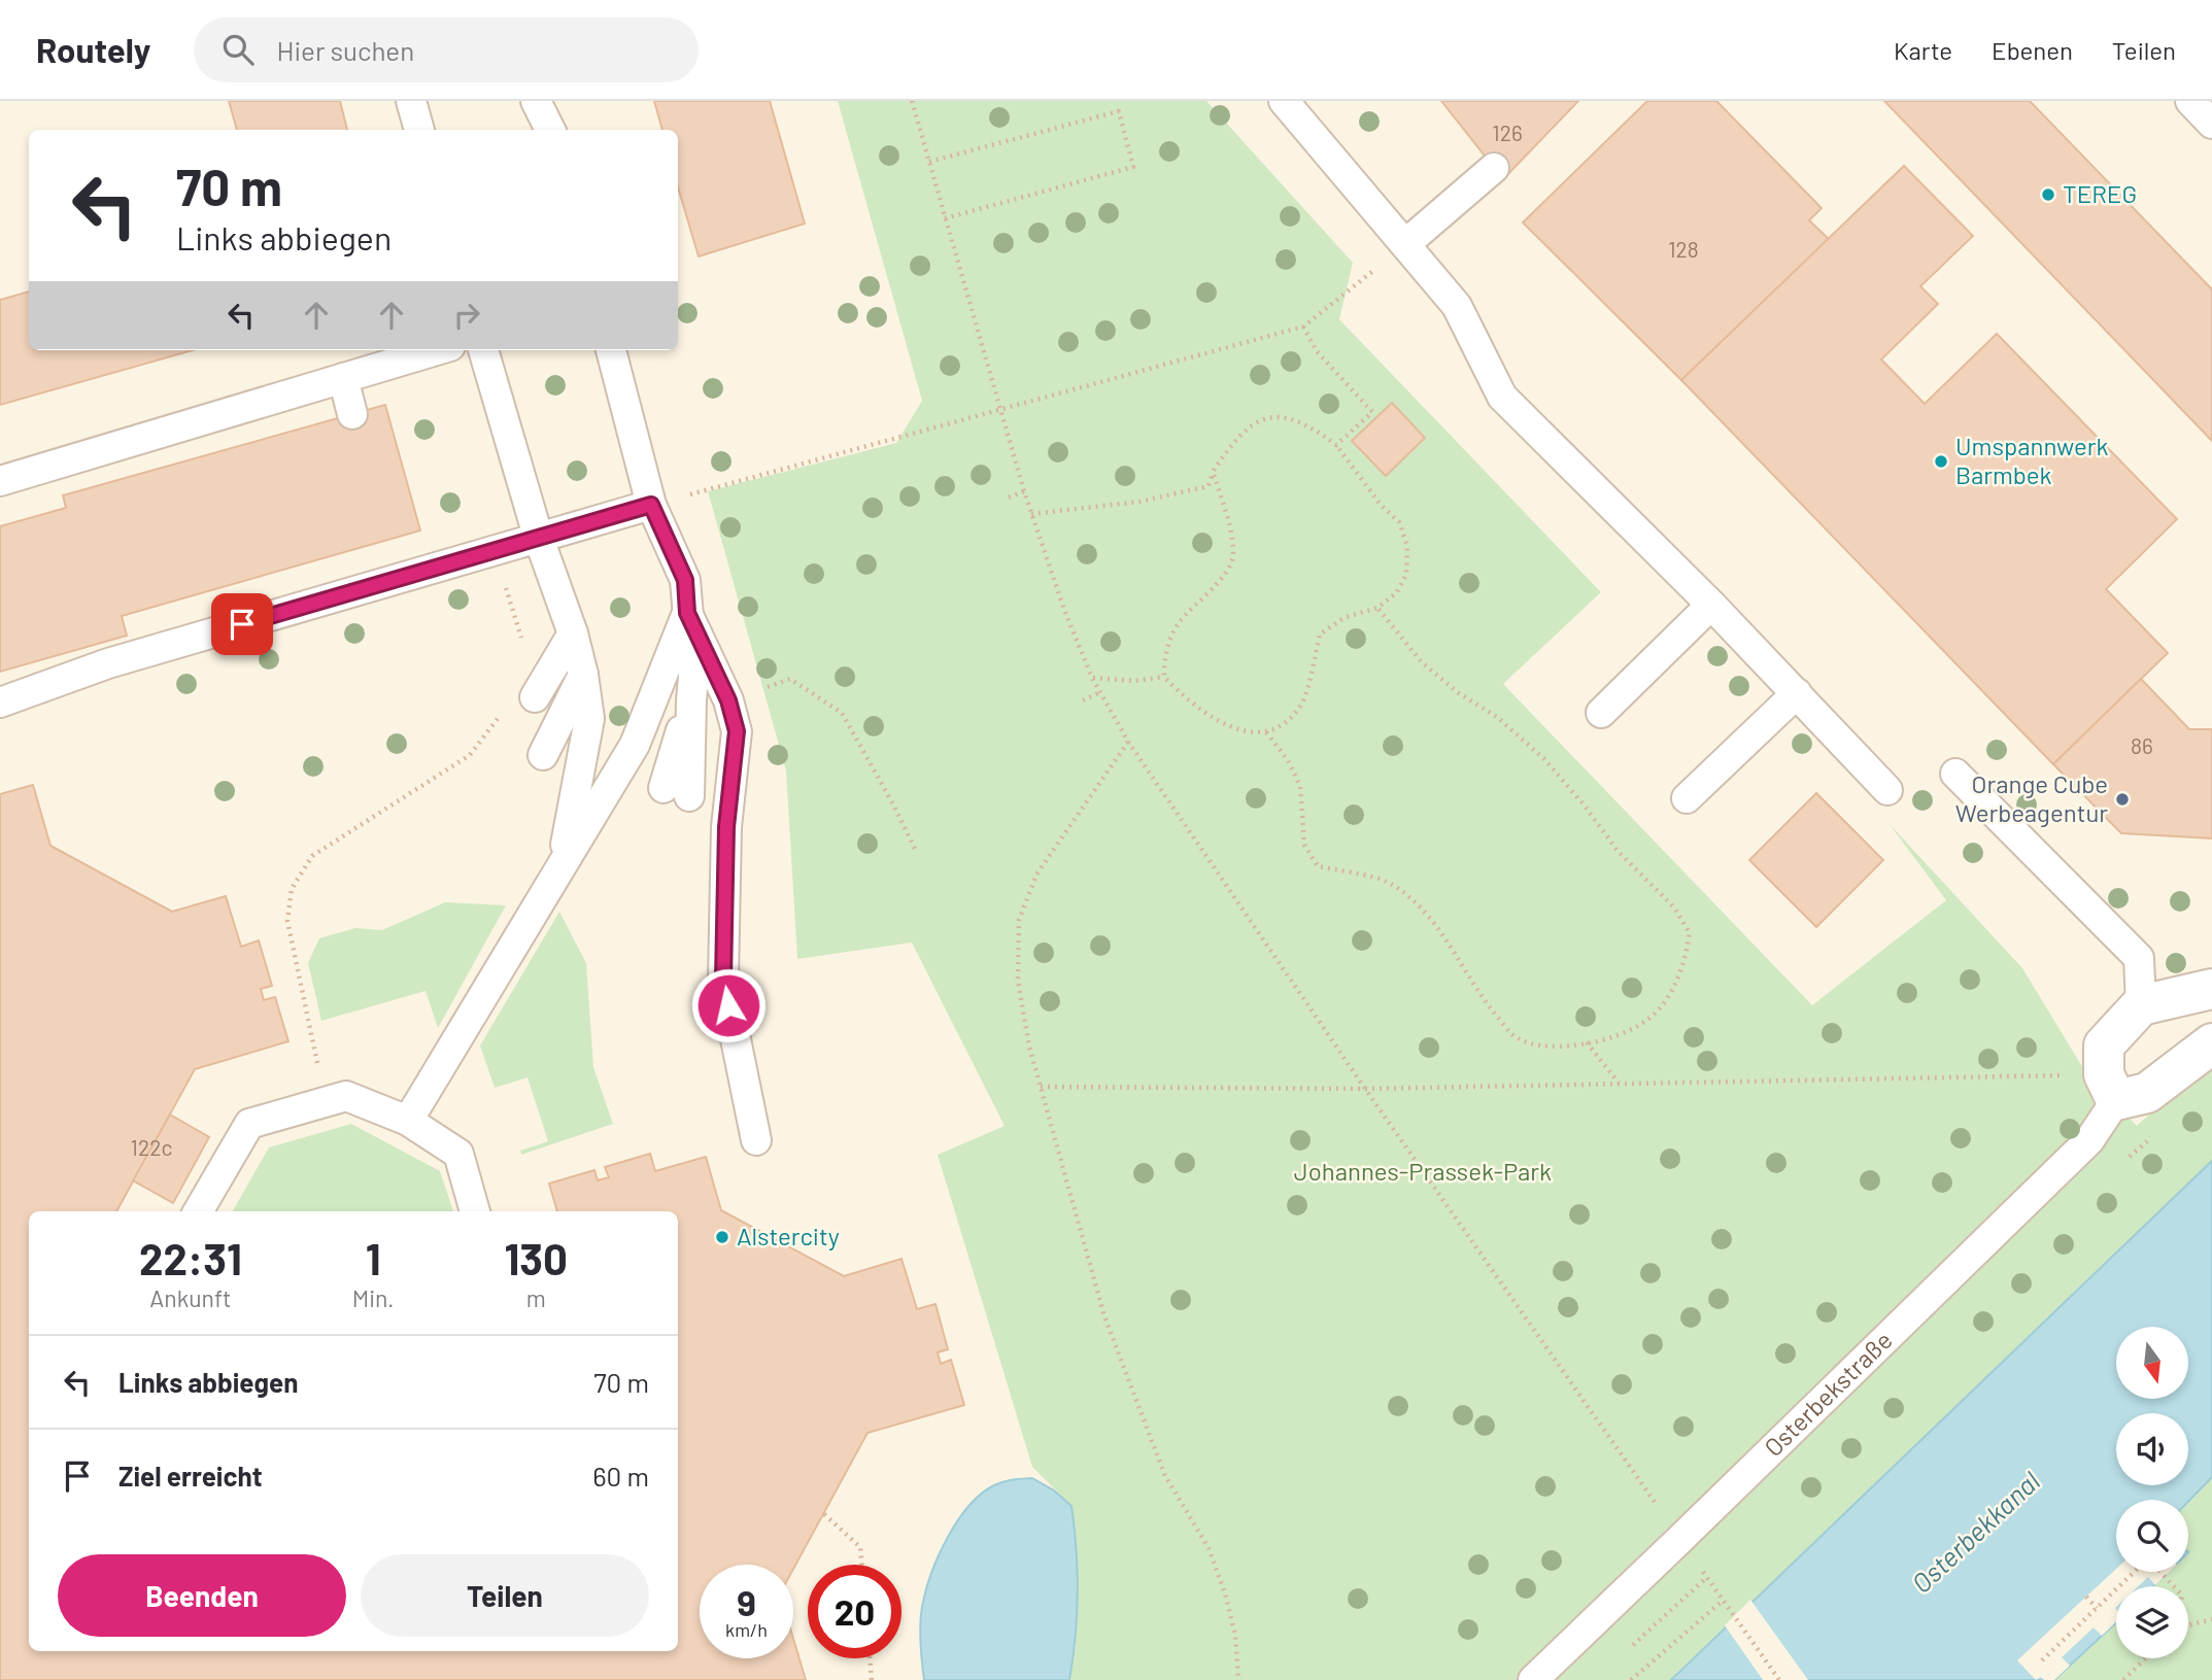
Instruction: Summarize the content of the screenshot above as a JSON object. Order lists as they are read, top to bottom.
{
  "streets": {
    "street": ["Osterbekstraße"]
  },
  "water": ["Osterbekkanal"],
  "parks": ["Johannes-Prassek-Park"],
  "places": [
    "TEREG",
    "Umspannwerk Barmbek",
    "Orange Cube Werbeagentur",
    "Alstercity"
  ],
  "house_numbers": [
    "126",
    "128",
    "86",
    "122c"
  ],
  "north": "bottom",
  "page": {
    "header": "Routely",
    "search": "Hier suchen",
    "nav": ["Karte", "Ebenen", "Teilen"],
    "turn": ["70 m", "Links abbiegen"],
    "eta": [
      "22:31",
      "Ankunft",
      "1",
      "Min.",
      "130",
      "m"
    ],
    "list": [
      {
        "name": "Links abbiegen",
        "value": "70 m"
      },
      {
        "name": "Ziel erreicht",
        "value": "60 m"
      }
    ],
    "buttons": ["Beenden", "Teilen"],
    "speed": "9 km/h",
    "limit": "20"
  }
}
